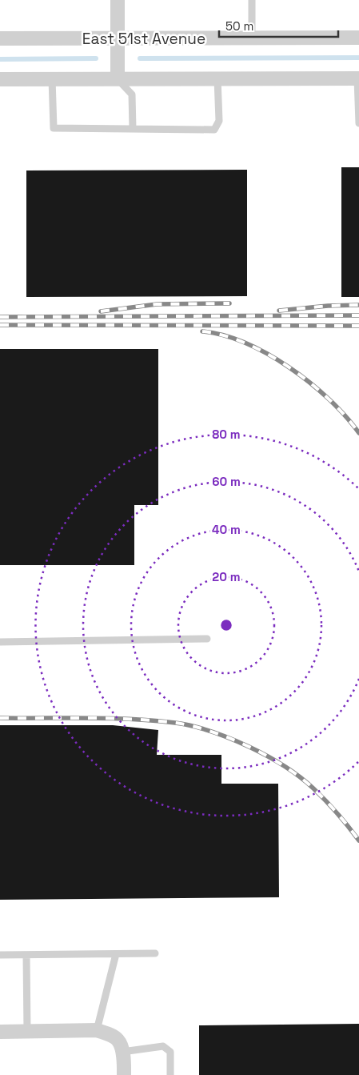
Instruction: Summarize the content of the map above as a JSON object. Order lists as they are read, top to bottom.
{
  "streets": {
    "street": ["East 51st Avenue"]
  },
  "scale_bar": "50 m",
  "rings": [
    "80 m",
    "60 m",
    "40 m",
    "20 m"
  ]
}
